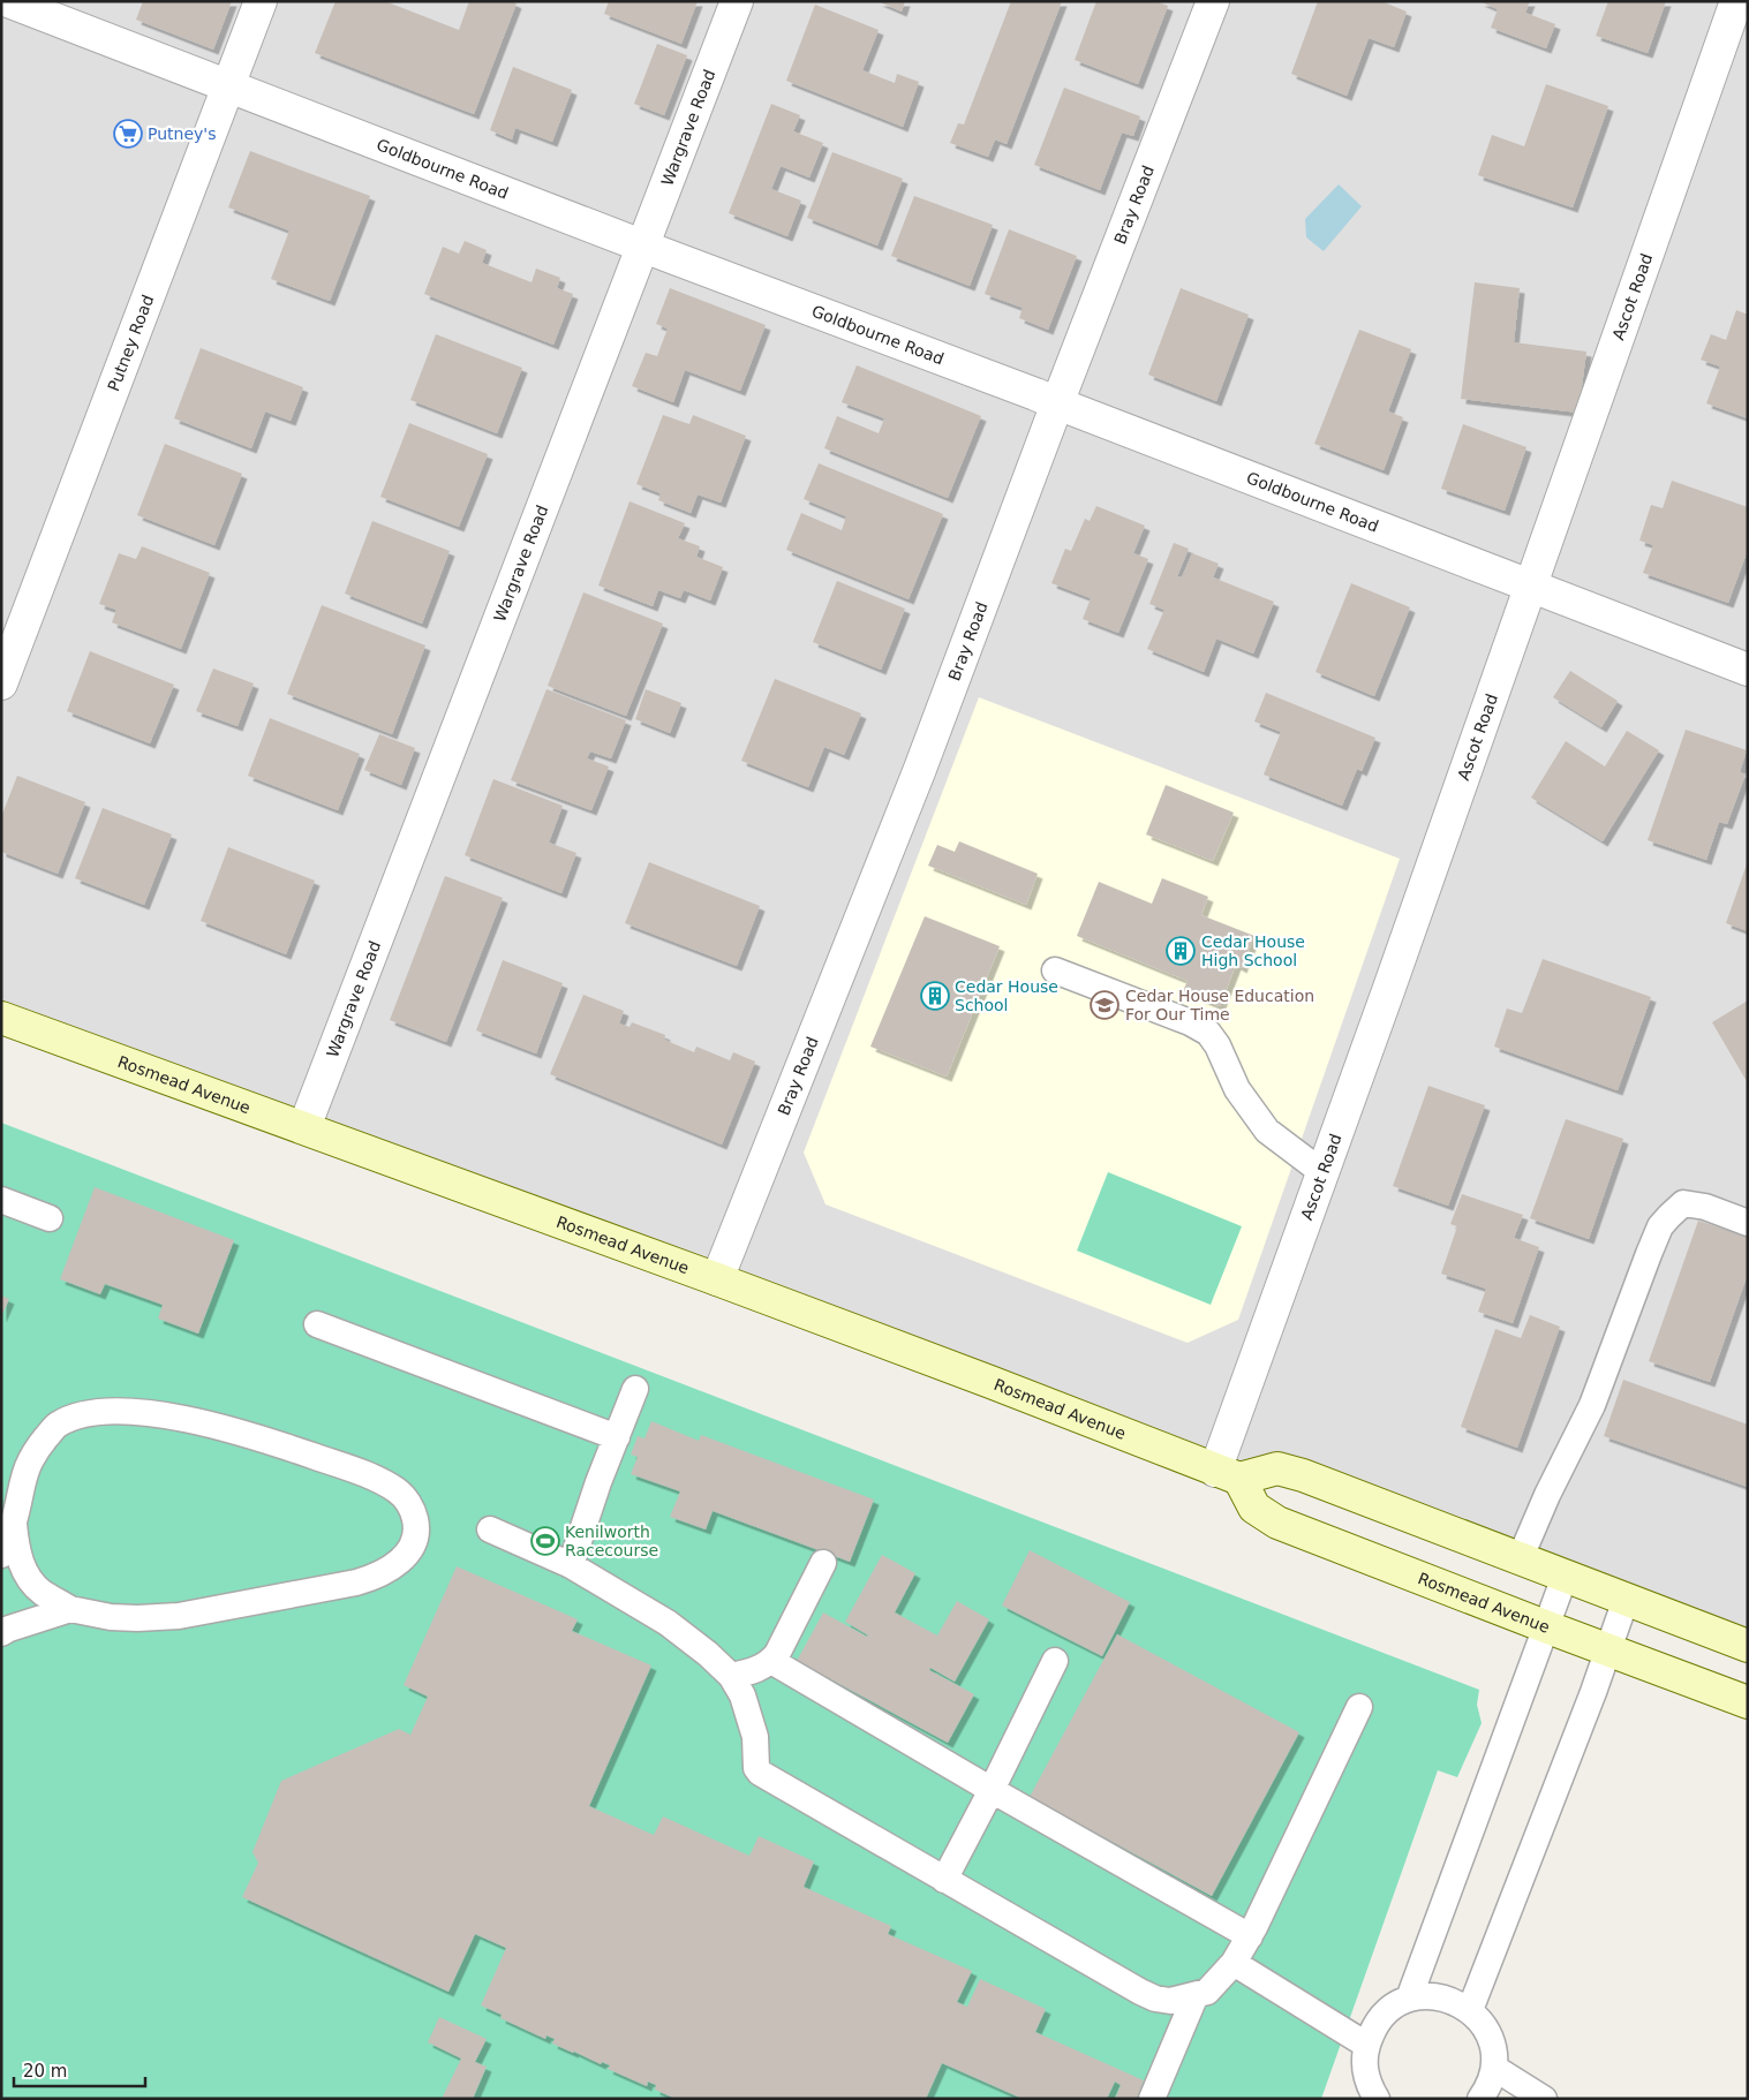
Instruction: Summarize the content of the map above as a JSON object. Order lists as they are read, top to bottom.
{
  "streets": {
    "main road": ["Rosmead Avenue"],
    "street": [
      "Wargrave Road",
      "Goldbourne Road",
      "Bray Road",
      "Ascot Road",
      "Putney Road"
    ]
  },
  "crossings": [
    ["Wargrave Road", "Goldbourne Road"],
    ["Wargrave Road", "Rosmead Avenue"],
    ["Goldbourne Road", "Bray Road"],
    ["Goldbourne Road", "Ascot Road"],
    ["Goldbourne Road", "Putney Road"],
    ["Bray Road", "Rosmead Avenue"],
    ["Ascot Road", "Rosmead Avenue"]
  ],
  "places": {
    "supermarket": ["Putney's"],
    "building": ["Cedar House High School", "Cedar House School"],
    "school or university": ["Cedar House Education For Our Time"],
    "sports": ["Kenilworth Racecourse"]
  },
  "scale_bar": "20 m"
}
